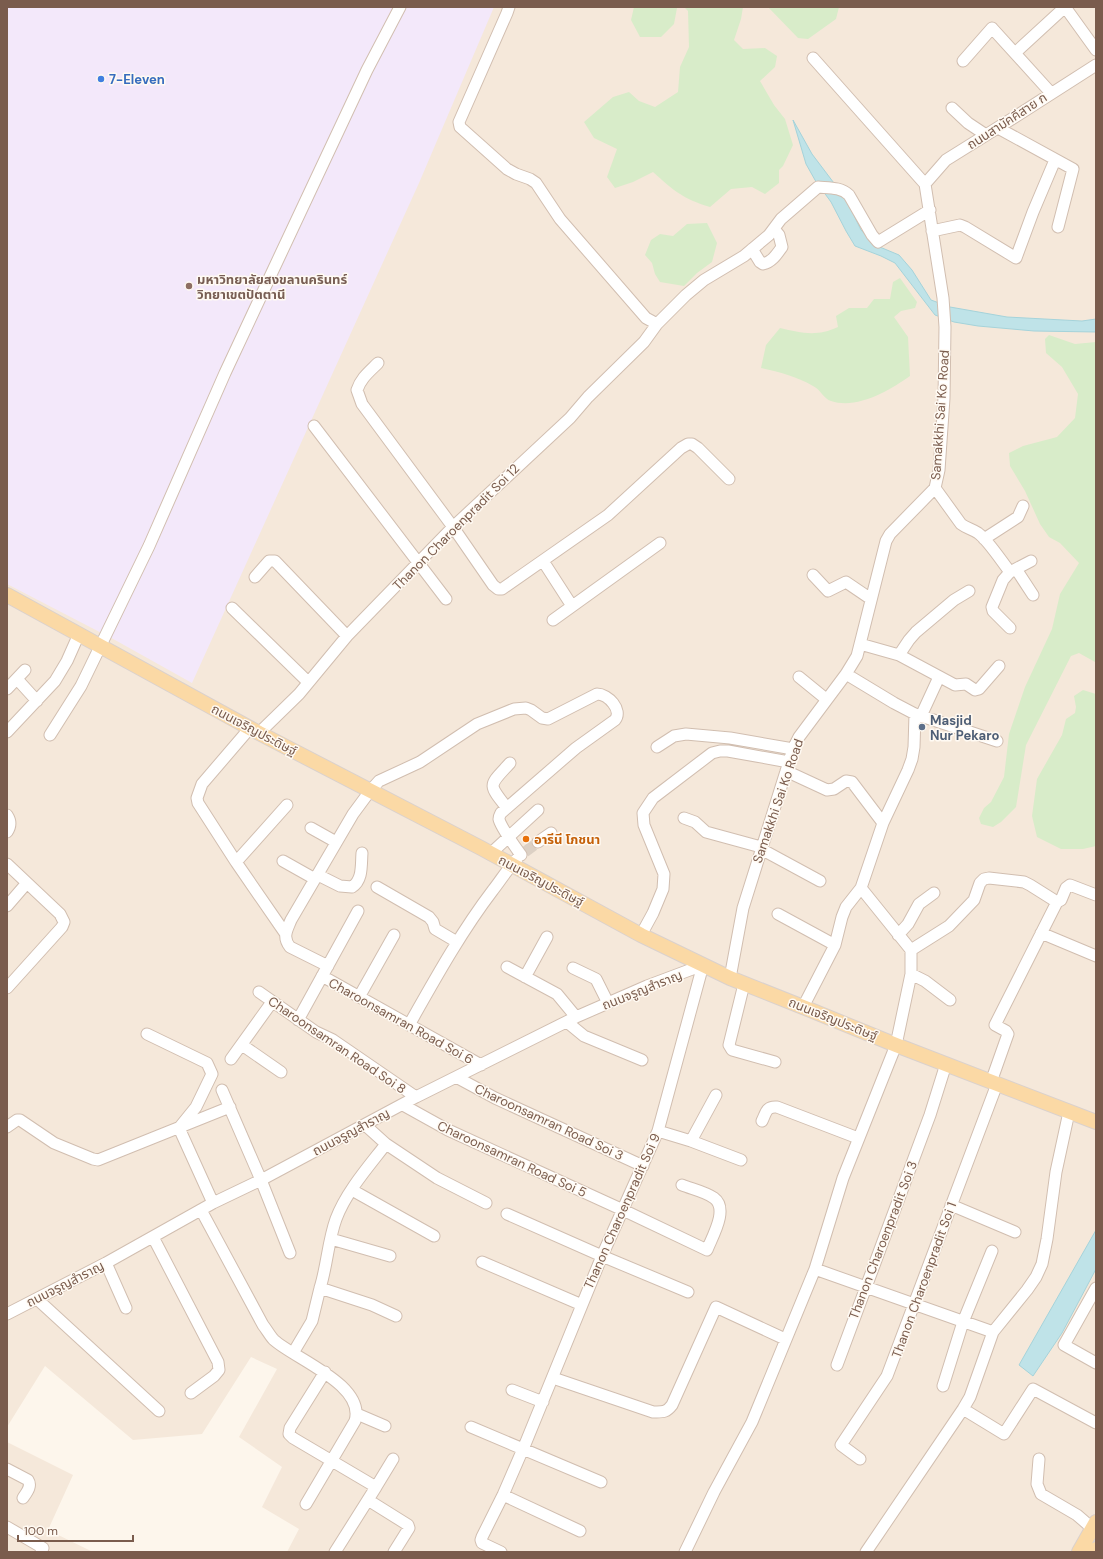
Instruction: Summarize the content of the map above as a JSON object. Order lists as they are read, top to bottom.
{
  "streets": {
    "main road": ["ถนนเจริญประดิษฐ์"],
    "street": [
      "ถนนสามัคคีสาย ก",
      "Samakkhi Sai Ko Road",
      "Thanon Charoenpradit Soi 12",
      "ถนนจรูญสำราญ",
      "Charoonsamran Road Soi 6",
      "Charoonsamran Road Soi 8",
      "Charoonsamran Road Soi 3",
      "Charoonsamran Road Soi 5",
      "Thanon Charoenpradit Soi 9",
      "Thanon Charoenpradit Soi 3",
      "Thanon Charoenpradit Soi 1"
    ]
  },
  "crossings": [
    ["ถนนสามัคคีสาย ก", "Samakkhi Sai Ko Road"],
    ["Samakkhi Sai Ko Road", "Thanon Charoenpradit Soi 12"],
    ["Samakkhi Sai Ko Road", "ถนนเจริญประดิษฐ์"],
    ["Thanon Charoenpradit Soi 12", "ถนนเจริญประดิษฐ์"],
    ["ถนนเจริญประดิษฐ์", "ถนนจรูญสำราญ"],
    ["ถนนเจริญประดิษฐ์", "Thanon Charoenpradit Soi 9"],
    ["ถนนเจริญประดิษฐ์", "Thanon Charoenpradit Soi 3"],
    ["ถนนเจริญประดิษฐ์", "Thanon Charoenpradit Soi 1"],
    ["ถนนจรูญสำราญ", "Charoonsamran Road Soi 6"],
    ["ถนนจรูญสำราญ", "Charoonsamran Road Soi 8"],
    ["ถนนจรูญสำราญ", "Charoonsamran Road Soi 3"],
    ["ถนนจรูญสำราญ", "Charoonsamran Road Soi 5"],
    ["ถนนจรูญสำราญ", "Thanon Charoenpradit Soi 9"],
    ["Charoonsamran Road Soi 3", "Thanon Charoenpradit Soi 9"],
    ["Charoonsamran Road Soi 5", "Thanon Charoenpradit Soi 9"]
  ],
  "places": [
    "7-Eleven",
    "มหาวิทยาลัยสงขลานครินทร์ วิทยาเขตปัตตานี",
    "Masjid Nur Pekaro",
    "อารีนี โภชนา"
  ],
  "scale_bar": "100 m"
}
